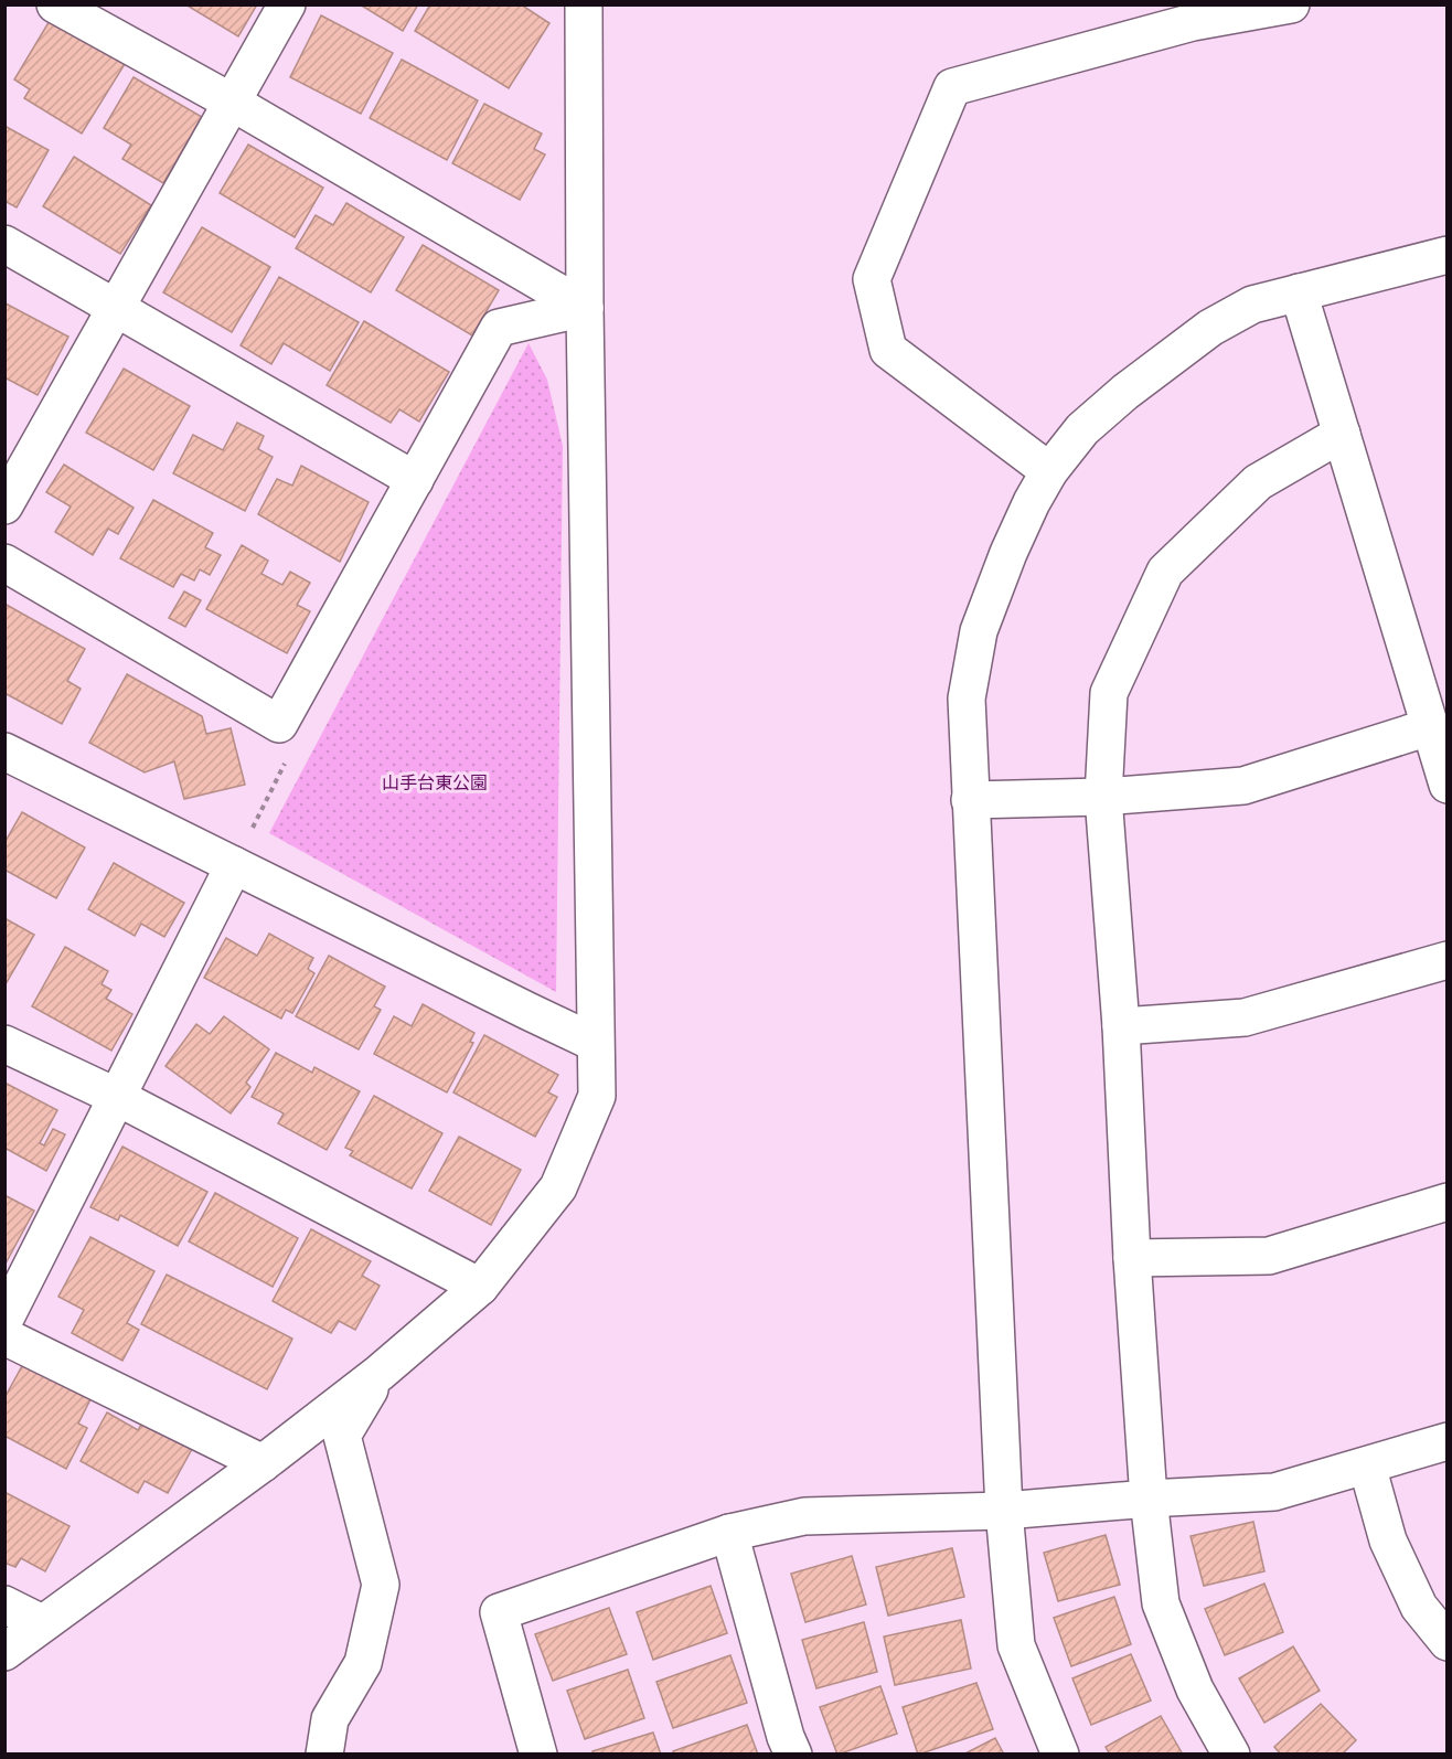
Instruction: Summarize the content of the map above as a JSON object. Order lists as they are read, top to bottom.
{
  "parks": ["山手台東公園"]
}
